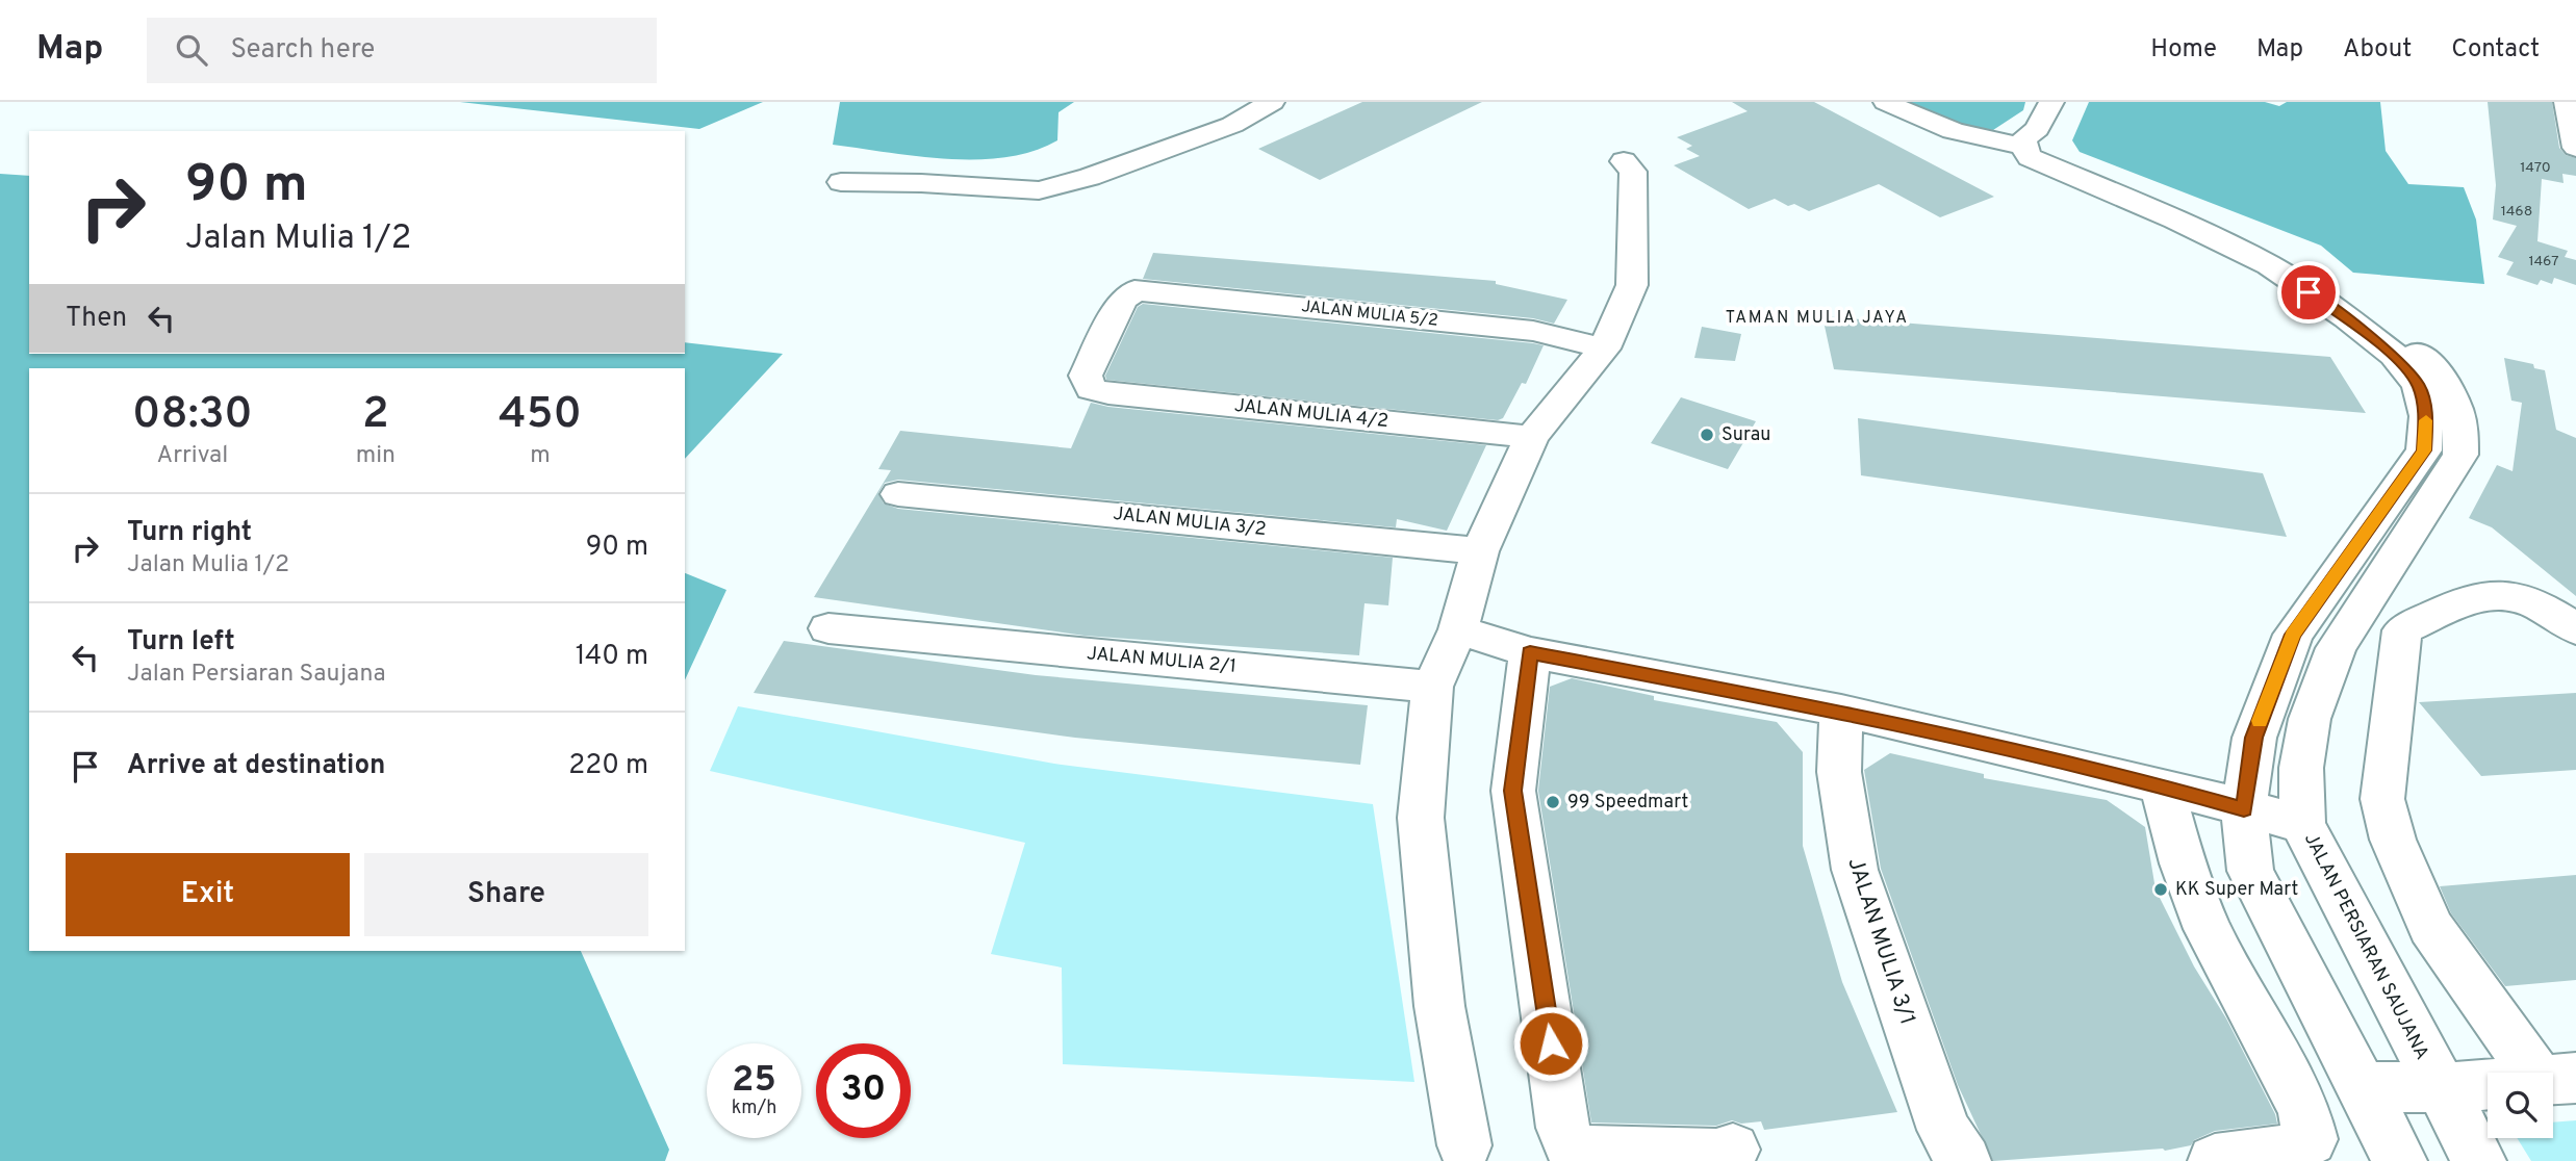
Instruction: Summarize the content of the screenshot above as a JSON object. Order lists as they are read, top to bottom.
{
  "streets": {
    "street": [
      "JALAN MULIA 5/2",
      "JALAN MULIA 4/2",
      "JALAN MULIA 3/2",
      "JALAN MULIA 2/1",
      "JALAN MULIA 3/1",
      "JALAN PERSIARAN SAUJANA"
    ]
  },
  "crossings": [
    ["JALAN MULIA 5/2", "JALAN MULIA 4/2"]
  ],
  "districts": ["TAMAN MULIA JAYA"],
  "places": ["Surau", "99 Speedmart", "KK Super Mart"],
  "house_numbers": ["1470", "1468", "1467"],
  "page": {
    "header": "Map",
    "search": "Search here",
    "nav": [
      "Home",
      "Map",
      "About",
      "Contact"
    ],
    "turn": ["90 m", "Jalan Mulia 1/2"],
    "then": "Then",
    "eta": [
      "08:30",
      "Arrival",
      "2",
      "min",
      "450",
      "m"
    ],
    "list": [
      {
        "name": "Turn right",
        "note": "Jalan Mulia 1/2",
        "value": "90 m"
      },
      {
        "name": "Turn left",
        "note": "Jalan Persiaran Saujana",
        "value": "140 m"
      },
      {
        "name": "Arrive at destination",
        "value": "220 m"
      }
    ],
    "buttons": ["Exit", "Share"],
    "speed": "25 km/h",
    "limit": "30"
  }
}
